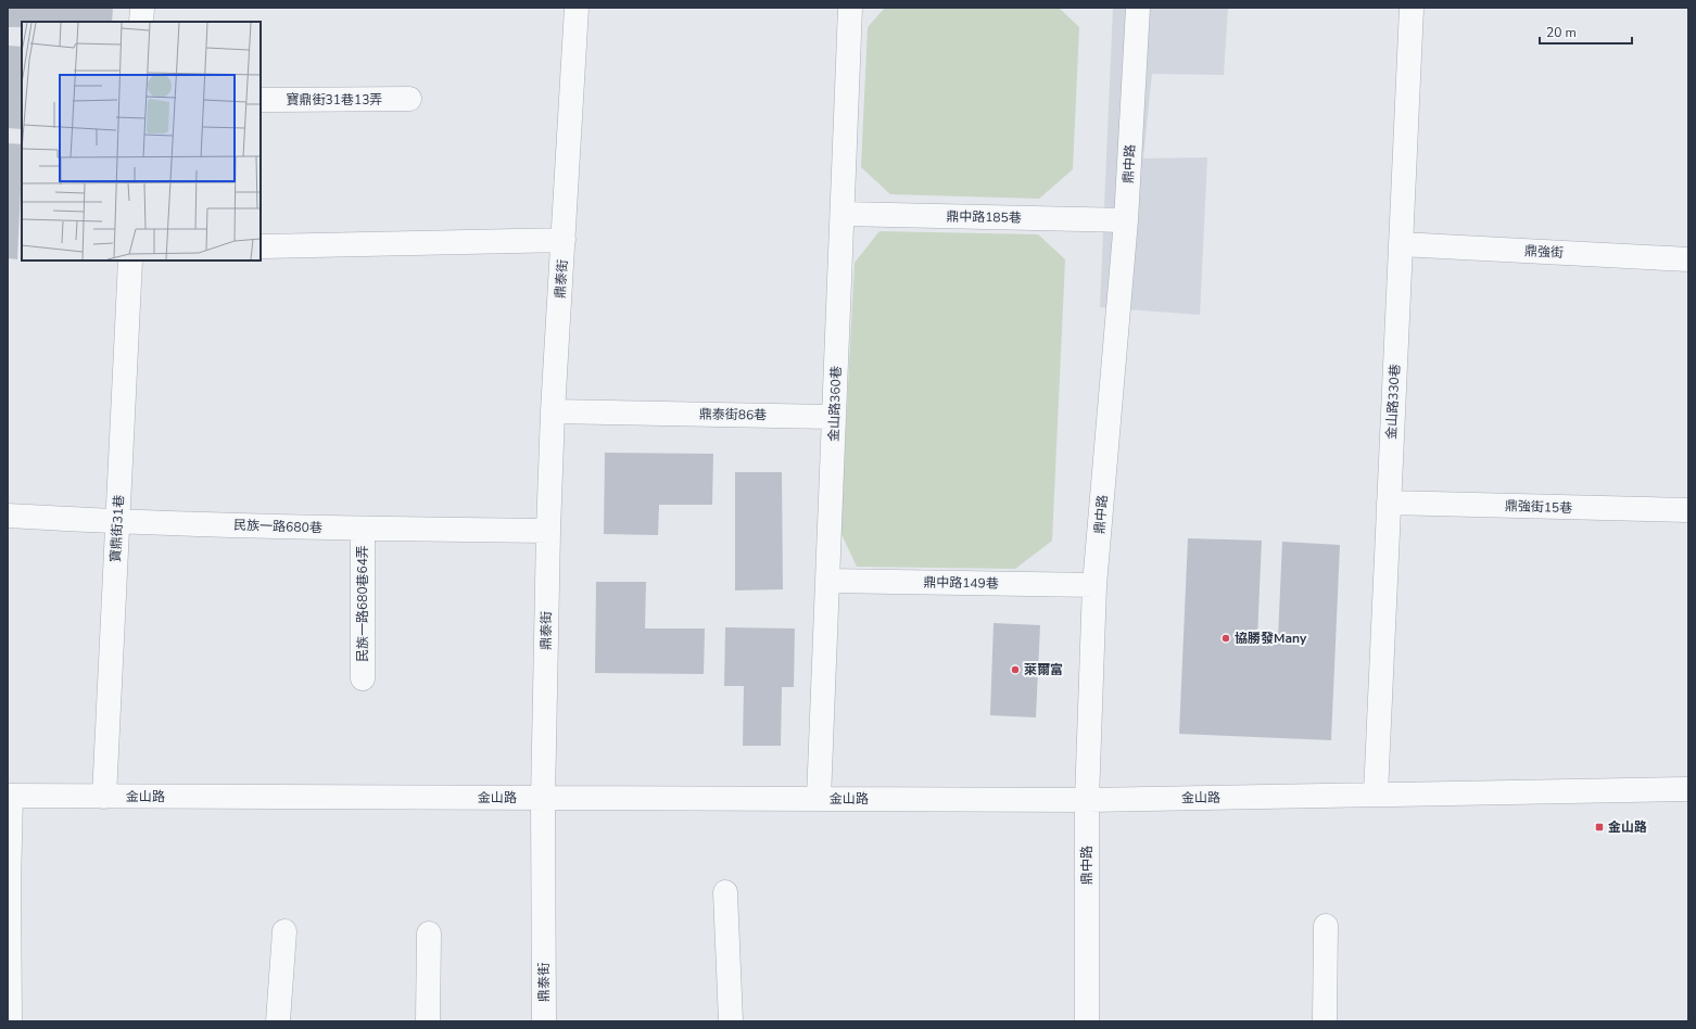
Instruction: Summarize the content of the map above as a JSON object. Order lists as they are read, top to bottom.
{
  "streets": {
    "street": [
      "寶鼎街31巷13弄",
      "鼎中路",
      "鼎中路185巷",
      "鼎強街",
      "鼎泰街",
      "金山路330巷",
      "金山路360巷",
      "鼎泰街86巷",
      "鼎強街15巷",
      "民族一路680巷",
      "寶鼎街31巷",
      "鼎中路149巷",
      "民族一路680巷64弄",
      "金山路"
    ]
  },
  "crossings": [
    ["鼎中路", "鼎中路185巷"],
    ["鼎中路", "鼎中路149巷"],
    ["鼎中路", "金山路"],
    ["鼎中路185巷", "金山路360巷"],
    ["鼎強街", "金山路330巷"],
    ["鼎泰街", "鼎泰街86巷"],
    ["鼎泰街", "民族一路680巷"],
    ["鼎泰街", "金山路"],
    ["金山路330巷", "鼎強街15巷"],
    ["金山路330巷", "金山路"],
    ["金山路360巷", "鼎泰街86巷"],
    ["金山路360巷", "鼎中路149巷"],
    ["金山路360巷", "金山路"],
    ["民族一路680巷", "寶鼎街31巷"],
    ["民族一路680巷", "民族一路680巷64弄"],
    ["寶鼎街31巷", "金山路"]
  ],
  "places": {
    "other": ["協勝發Many", "萊爾富"],
    "transit": ["金山路"]
  },
  "scale_bar": "20 m"
}
